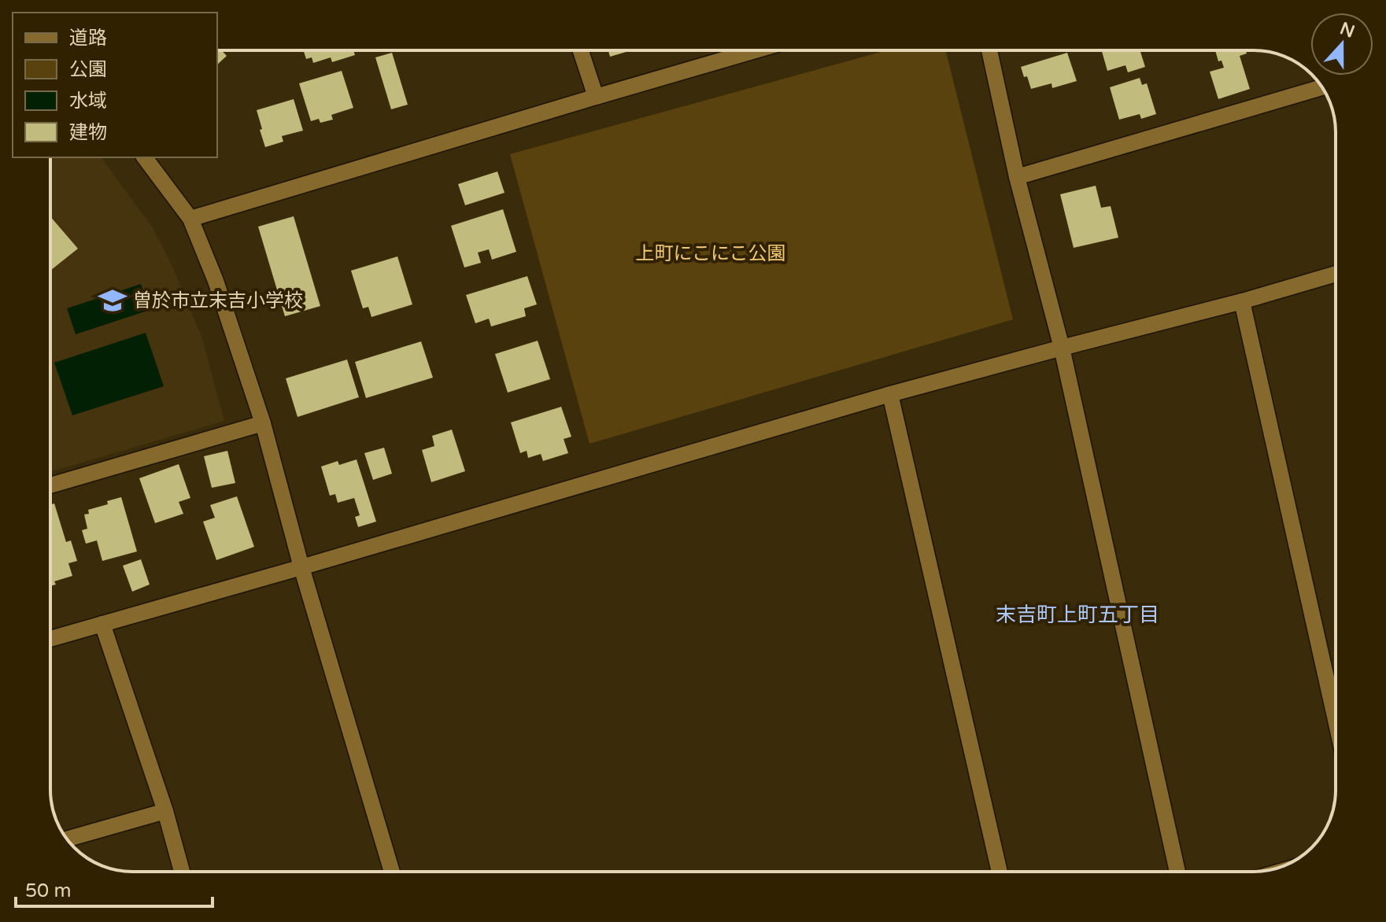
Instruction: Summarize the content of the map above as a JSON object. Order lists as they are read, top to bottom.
{
  "districts": ["末吉町上町五丁目"],
  "parks": ["上町にこにこ公園"],
  "places": {
    "school or university": ["曽於市立末吉小学校"]
  },
  "legend": [
    "道路",
    "公園",
    "水域",
    "建物"
  ],
  "scale_bar": "50 m",
  "north": "top"
}
